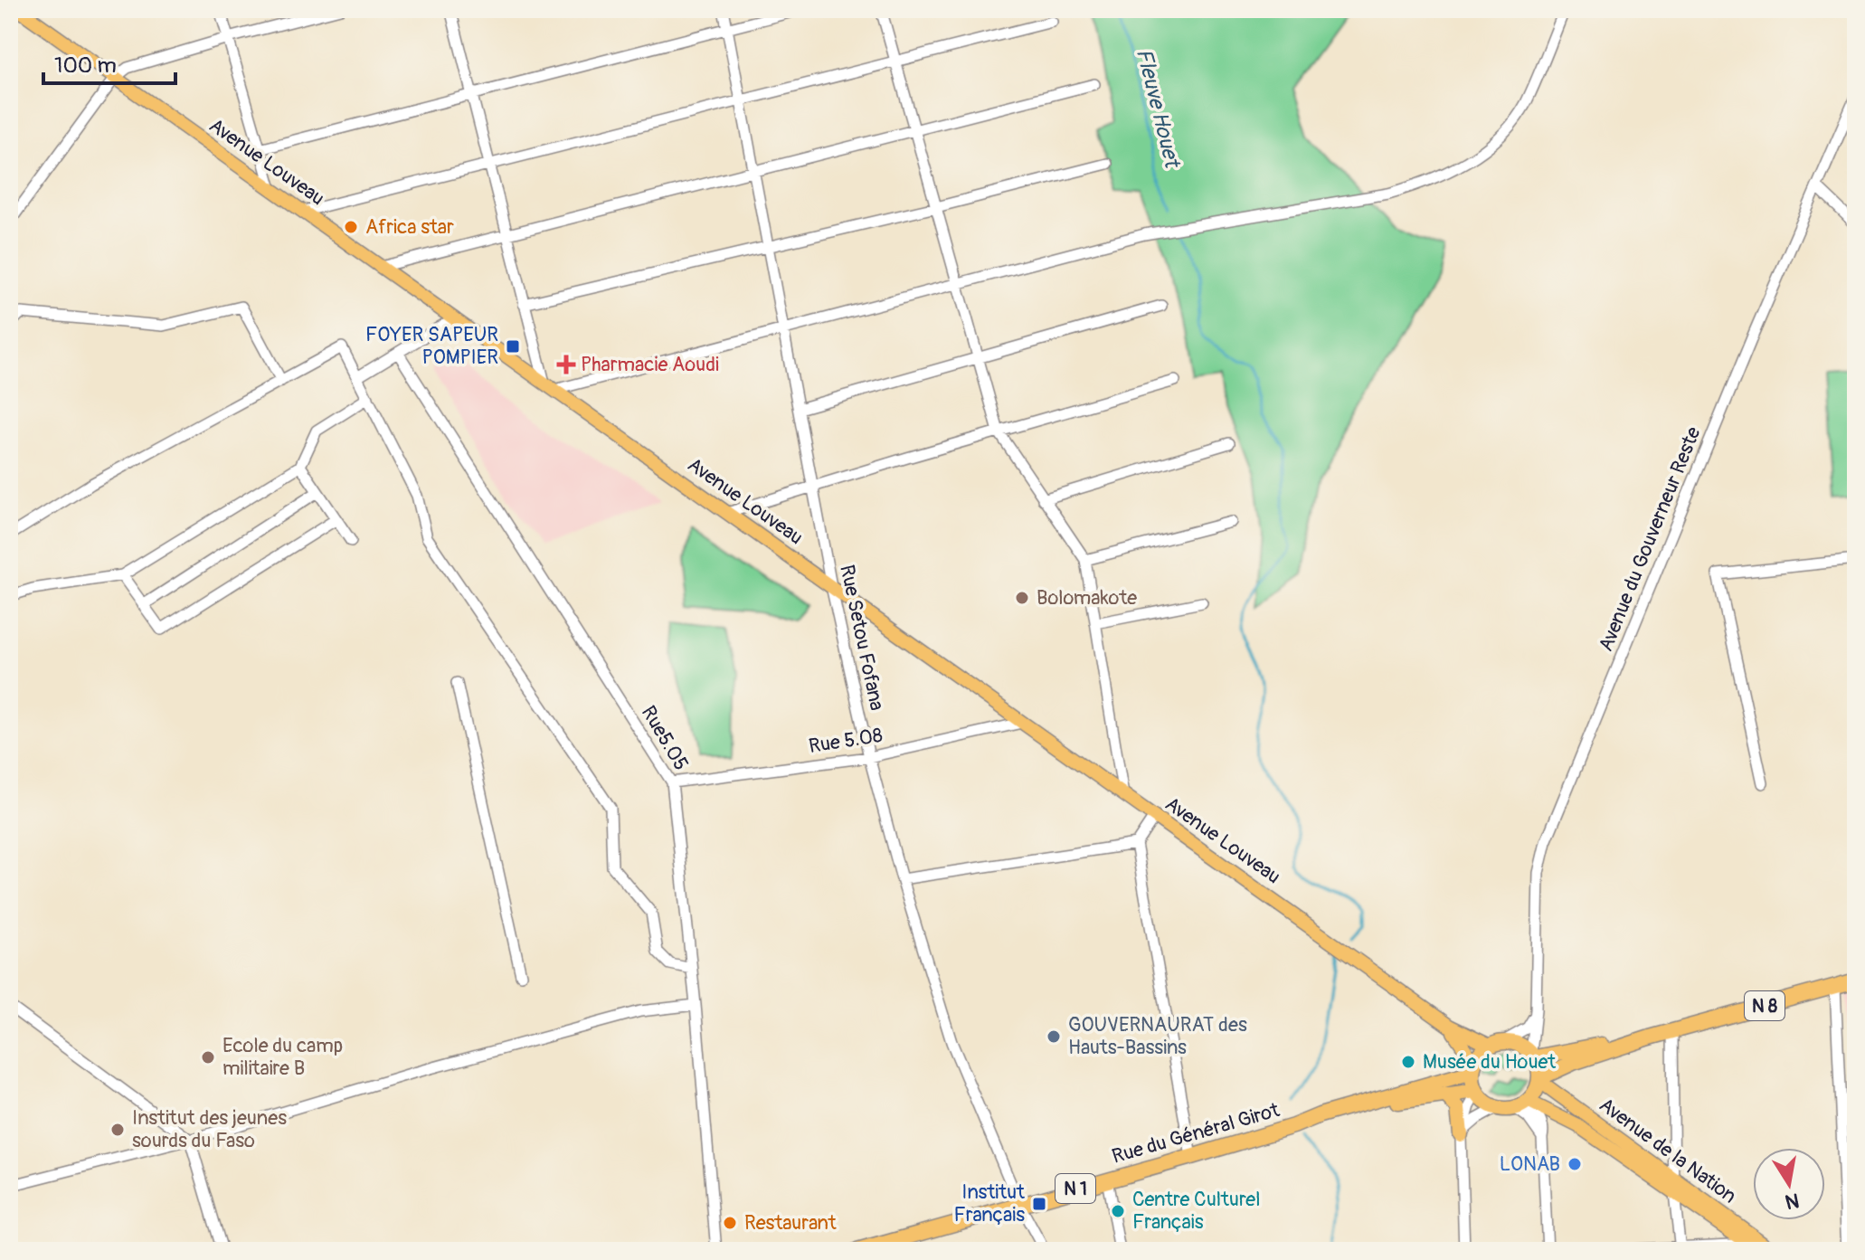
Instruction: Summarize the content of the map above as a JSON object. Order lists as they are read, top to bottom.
{
  "streets": {
    "highway": ["N 8", "Rue du Général Girot", "N 1"],
    "main road": ["Avenue Louveau", "Avenue de la Nation"],
    "street": [
      "Avenue du Gouverneur Reste",
      "Rue Setou Fofana",
      "Rue5.05",
      "Rue 5.08"
    ]
  },
  "crossings": [
    ["Avenue Louveau", "Avenue du Gouverneur Reste"],
    ["Avenue Louveau", "Rue Setou Fofana"],
    ["Avenue Louveau", "Rue 5.08"],
    ["Avenue Louveau", "N 8"],
    ["Avenue Louveau", "Avenue de la Nation"],
    ["Avenue Louveau", "N 1"],
    ["Avenue du Gouverneur Reste", "N 8"],
    ["Avenue du Gouverneur Reste", "Avenue de la Nation"],
    ["Avenue du Gouverneur Reste", "N 1"],
    ["Rue Setou Fofana", "Rue 5.08"],
    ["Rue Setou Fofana", "Rue du Général Girot"],
    ["Rue5.05", "Rue 5.08"],
    ["N 8", "Avenue de la Nation"],
    ["N 8", "N 1"],
    ["Rue du Général Girot", "N 1"],
    ["Avenue de la Nation", "N 1"]
  ],
  "water": ["Fleuve Houet"],
  "places": {
    "other": [
      "Africa star",
      "Bolomakote",
      "GOUVERNAURAT des Hauts-Bassins",
      "Ecole du camp militaire B",
      "Musée du Houet",
      "Institut des jeunes sourds du Faso",
      "LONAB",
      "Centre Culturel Français",
      "Restaurant"
    ],
    "transit": ["FOYER SAPEUR POMPIER", "Institut Français"],
    "health": ["Pharmacie Aoudi"]
  },
  "scale_bar": "100 m",
  "north": "bottom"
}
